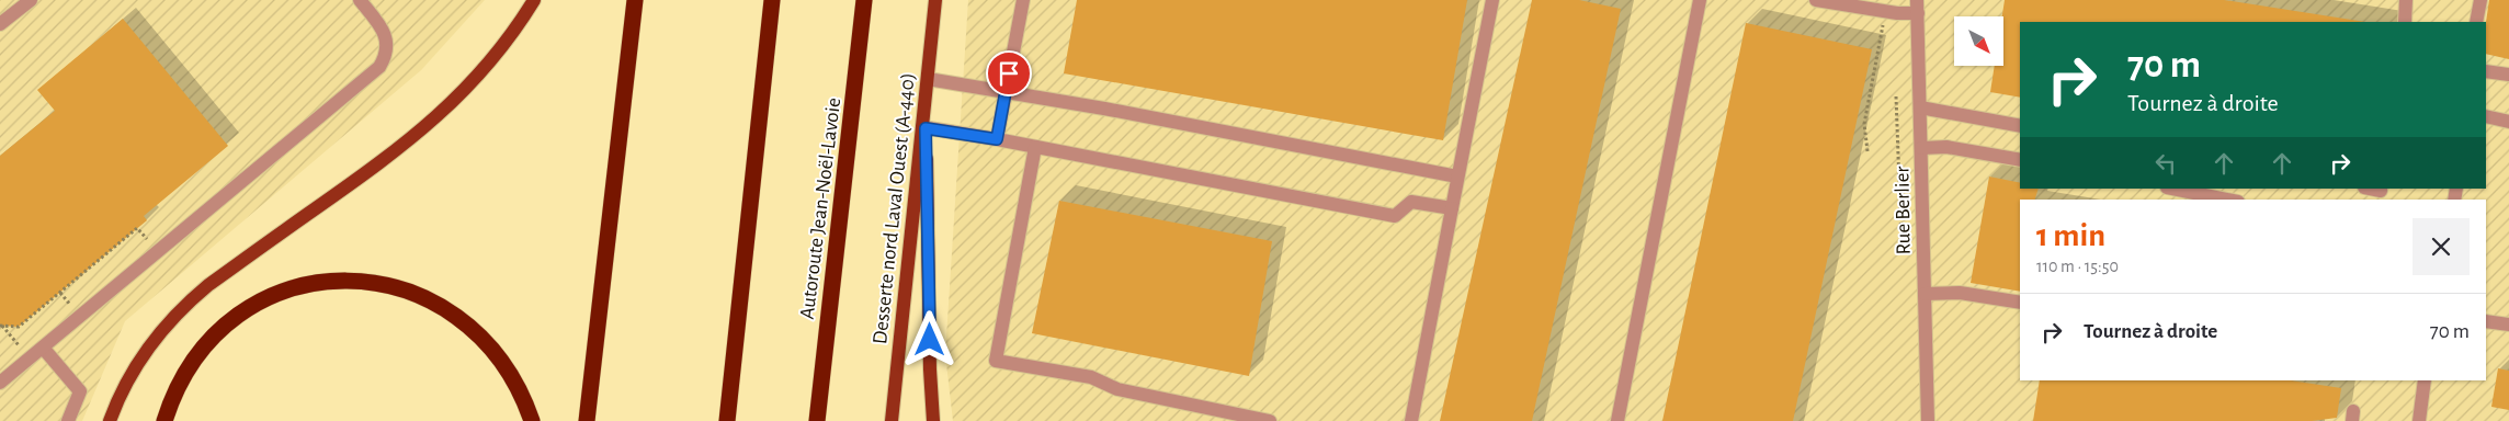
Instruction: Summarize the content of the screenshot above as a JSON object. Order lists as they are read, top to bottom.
{
  "streets": {
    "highway": ["Autoroute Jean-Noël-Lavoie"],
    "main road": ["Desserte nord Laval Ouest (A-440)"],
    "street": ["Rue Berlier"]
  },
  "north": "bottom right",
  "page": {
    "turn": ["70 m", "Tournez à droite"],
    "heading": ["1 min", "110 m · 15:50"],
    "list": [
      {
        "name": "Tournez à droite",
        "value": "70 m"
      }
    ]
  }
}
